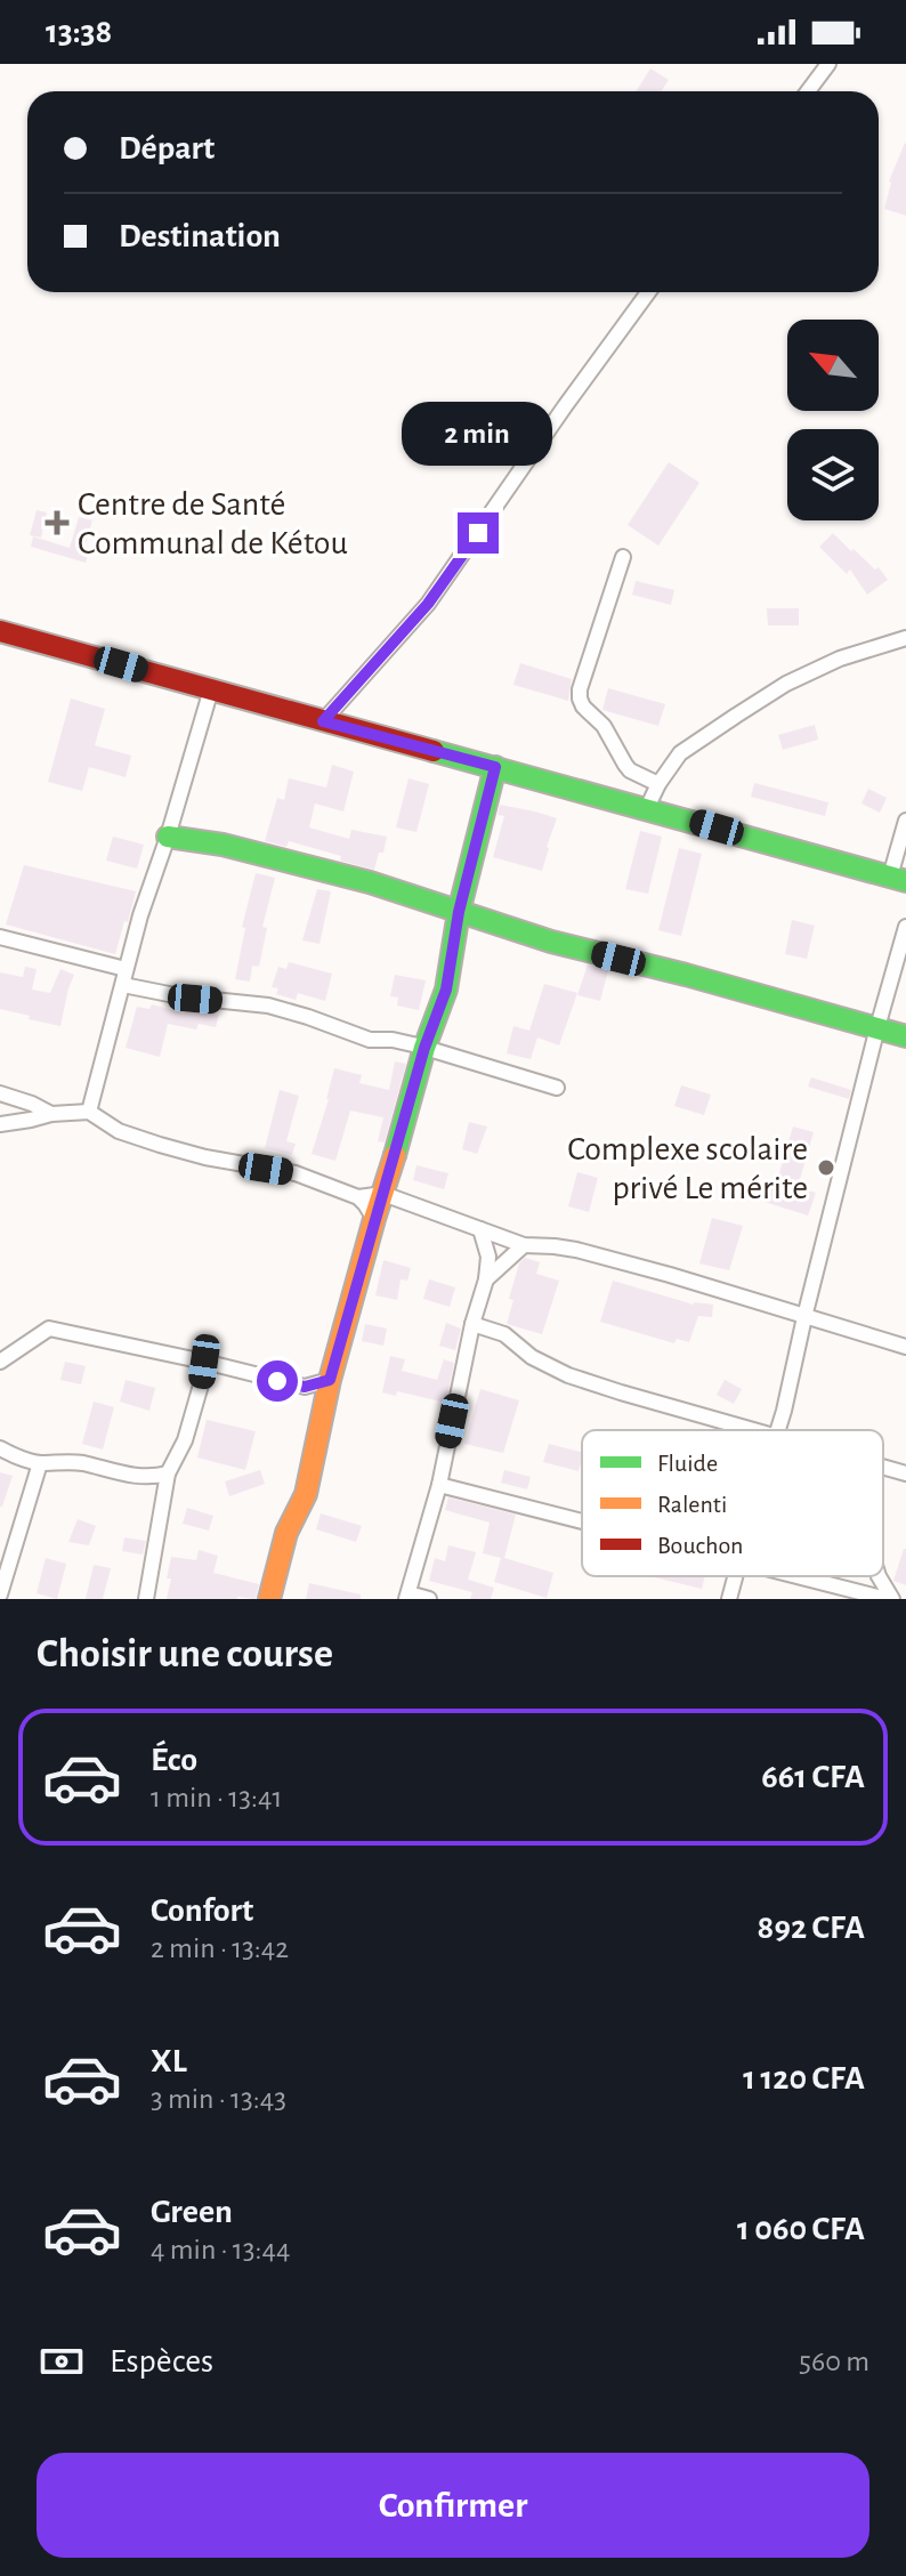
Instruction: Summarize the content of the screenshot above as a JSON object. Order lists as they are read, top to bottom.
{
  "places": {
    "health": ["Centre de Santé Communal de Kétou"],
    "other": ["Complexe scolaire privé Le mérite"]
  },
  "legend": ["Fluide", "Ralenti", "Bouchon"],
  "north": "top left",
  "page": {
    "status": "13:38",
    "banner": ["Départ", "Destination"],
    "bubble": "2 min",
    "heading": "Choisir une course",
    "list": [
      {
        "name": "Éco",
        "note": "1 min · 13:41",
        "value": "661 CFA"
      },
      {
        "name": "Confort",
        "note": "2 min · 13:42",
        "value": "892 CFA"
      },
      {
        "name": "XL",
        "note": "3 min · 13:43",
        "value": "1 120 CFA"
      },
      {
        "name": "Green",
        "note": "4 min · 13:44",
        "value": "1 060 CFA"
      }
    ],
    "pay": ["Espèces", "560 m"],
    "buttons": "Confirmer"
  }
}
